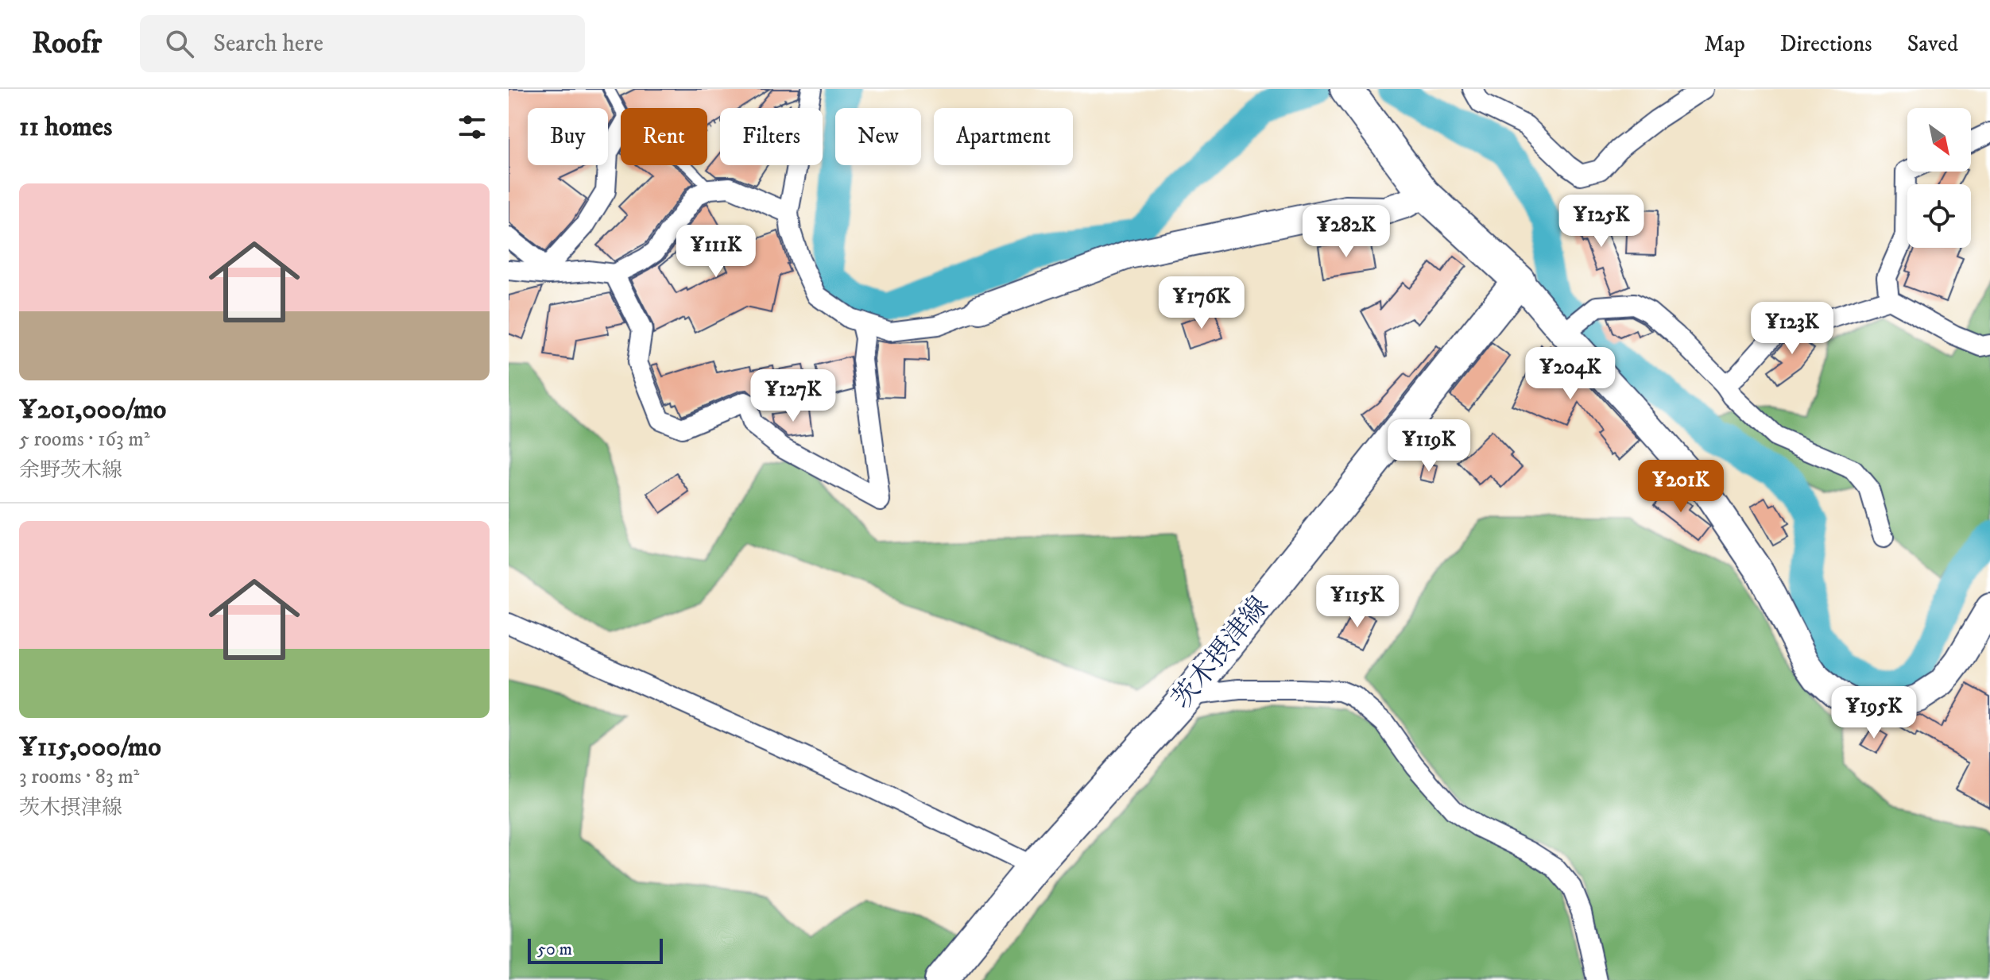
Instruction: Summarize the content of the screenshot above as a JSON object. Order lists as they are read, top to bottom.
{
  "streets": {
    "main road": ["茨木摂津線"]
  },
  "scale_bar": "50 m",
  "north": "bottom right",
  "page": {
    "header": "Roofr",
    "search": "Search here",
    "nav": ["Map", "Directions", "Saved"],
    "heading": "11 homes",
    "chip": [
      "Buy",
      "Rent",
      "Filters",
      "New",
      "Apartment"
    ],
    "list": [
      {
        "name": "¥201,000/mo",
        "note": "5 rooms · 163 m² · 余野茨木線"
      },
      {
        "name": "¥115,000/mo",
        "note": "3 rooms · 83 m² · 茨木摂津線"
      }
    ],
    "price": [
      "¥125K",
      "¥282K",
      "¥111K",
      "¥176K",
      "¥123K",
      "¥204K",
      "¥127K",
      "¥119K",
      "¥201K",
      "¥115K",
      "¥195K"
    ],
    "scale": "50 m"
  }
}
